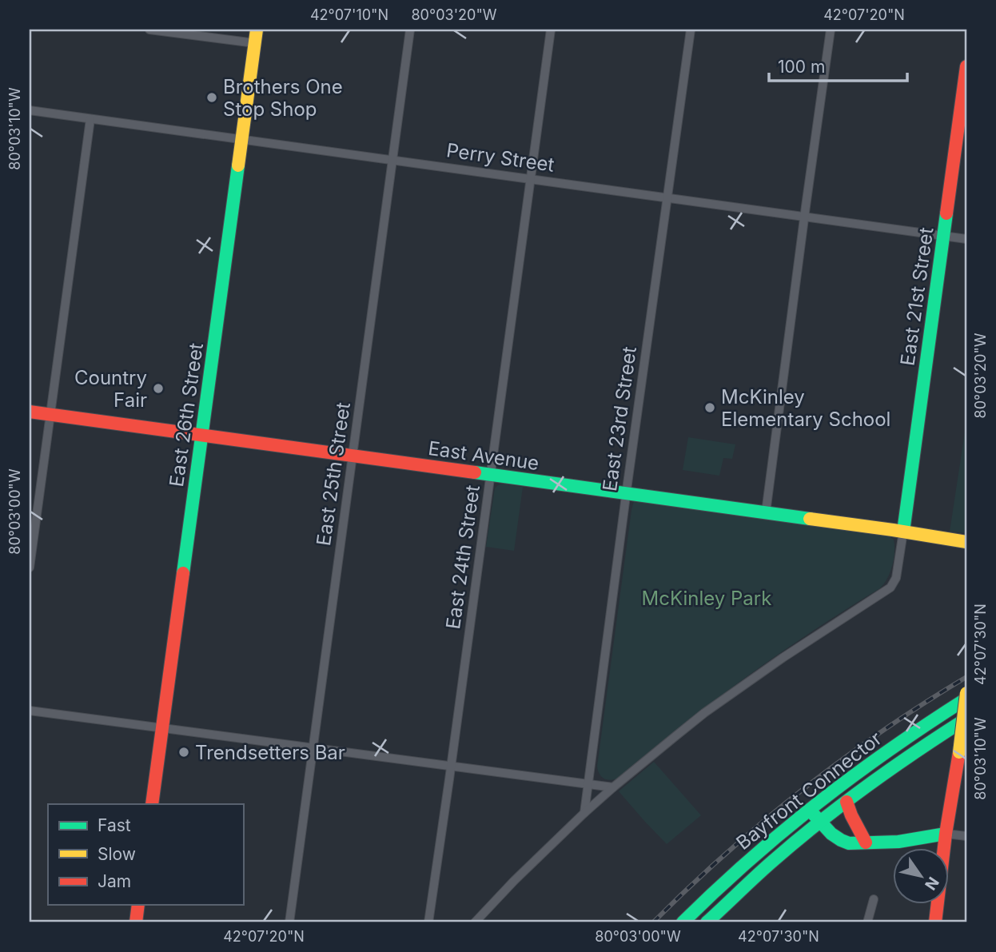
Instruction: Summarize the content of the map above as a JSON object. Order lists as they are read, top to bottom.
{
  "streets": {
    "main road": [
      "East 21st Street",
      "East 26th Street",
      "East Avenue",
      "Bayfront Connector"
    ],
    "street": [
      "Perry Street",
      "East 23rd Street",
      "East 25th Street",
      "East 24th Street"
    ]
  },
  "crossings": [
    ["Perry Street", "East 21st Street"],
    ["Perry Street", "East 26th Street"],
    ["Perry Street", "East 23rd Street"],
    ["Perry Street", "East 25th Street"],
    ["Perry Street", "East 24th Street"],
    ["East 21st Street", "East Avenue"],
    ["East 26th Street", "East Avenue"],
    ["East 23rd Street", "East Avenue"],
    ["East Avenue", "East 25th Street"],
    ["East Avenue", "East 24th Street"]
  ],
  "parks": ["McKinley Park"],
  "places": [
    "Brothers One Stop Shop",
    "Country Fair",
    "McKinley Elementary School",
    "Trendsetters Bar"
  ],
  "legend": ["Fast", "Slow", "Jam"],
  "scale_bar": "100 m",
  "north": "bottom right",
  "coordinates": [
    "42°07'10\"N",
    "80°03'20\"W",
    "42°07'20\"N",
    "80°03'10\"W",
    "80°03'00\"W",
    "42°07'30\"N"
  ]
}
